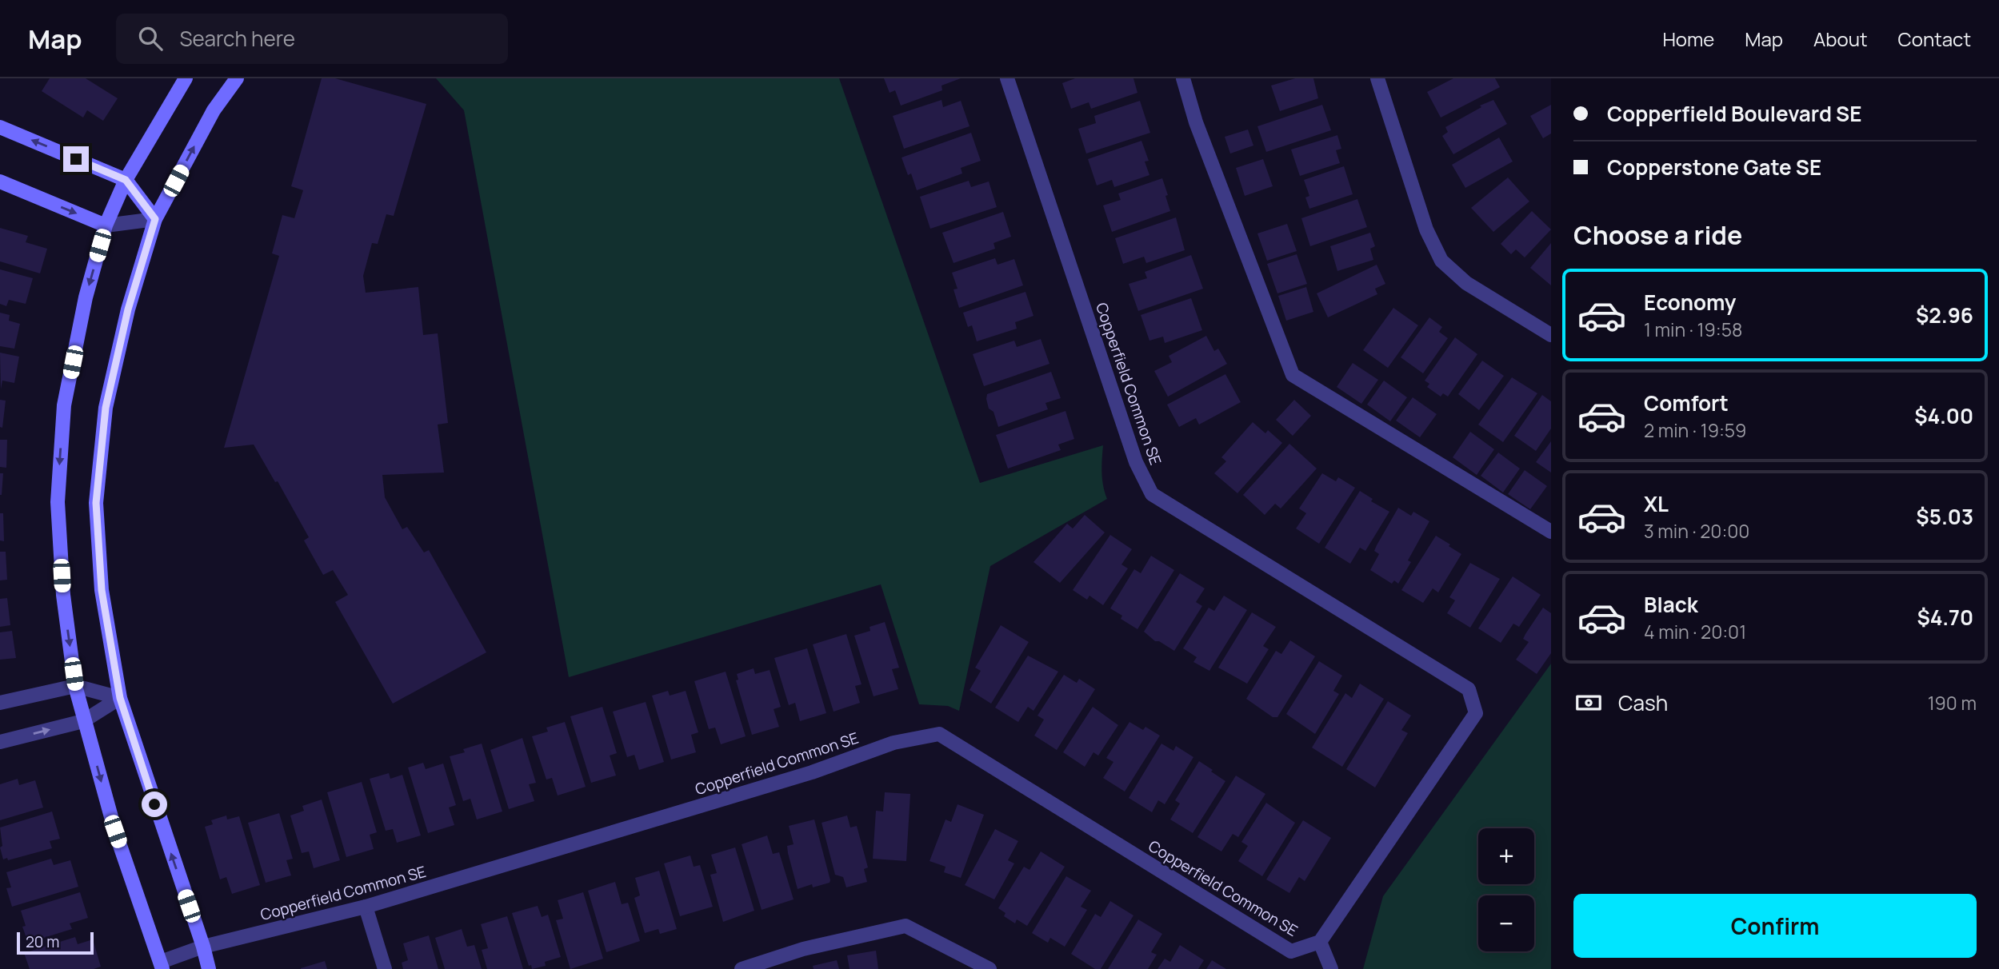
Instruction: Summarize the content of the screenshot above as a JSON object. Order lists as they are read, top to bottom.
{
  "streets": {
    "street": ["Copperfield Common SE"]
  },
  "scale_bar": "20 m",
  "page": {
    "header": "Map",
    "search": "Search here",
    "nav": [
      "Home",
      "Map",
      "About",
      "Contact"
    ],
    "banner": ["Copperfield Boulevard SE", "Copperstone Gate SE"],
    "heading": "Choose a ride",
    "list": [
      {
        "name": "Economy",
        "note": "1 min · 19:58",
        "value": "$2.96"
      },
      {
        "name": "Comfort",
        "note": "2 min · 19:59",
        "value": "$4.00"
      },
      {
        "name": "XL",
        "note": "3 min · 20:00",
        "value": "$5.03"
      },
      {
        "name": "Black",
        "note": "4 min · 20:01",
        "value": "$4.70"
      }
    ],
    "pay": ["Cash", "190 m"],
    "map_buttons": ["+", "−"],
    "buttons": "Confirm",
    "scale": "20 m"
  }
}
